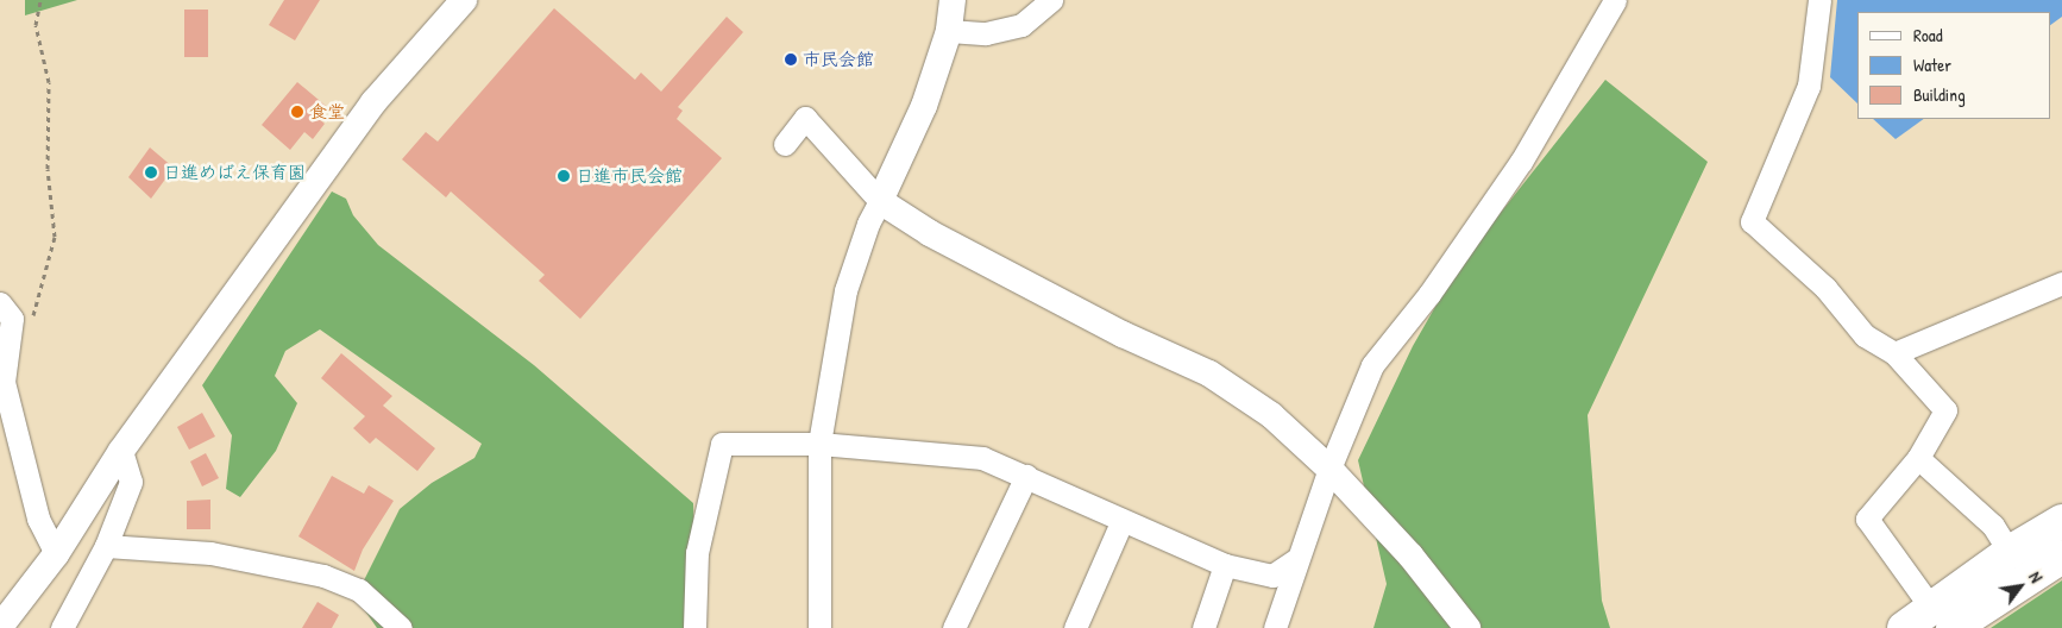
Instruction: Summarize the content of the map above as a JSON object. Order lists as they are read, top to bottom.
{
  "places": [
    "市民会館",
    "食堂",
    "日進めばえ保育園",
    "日進市民会館"
  ],
  "legend": ["Road", "Water", "Building"],
  "north": "top right"
}
